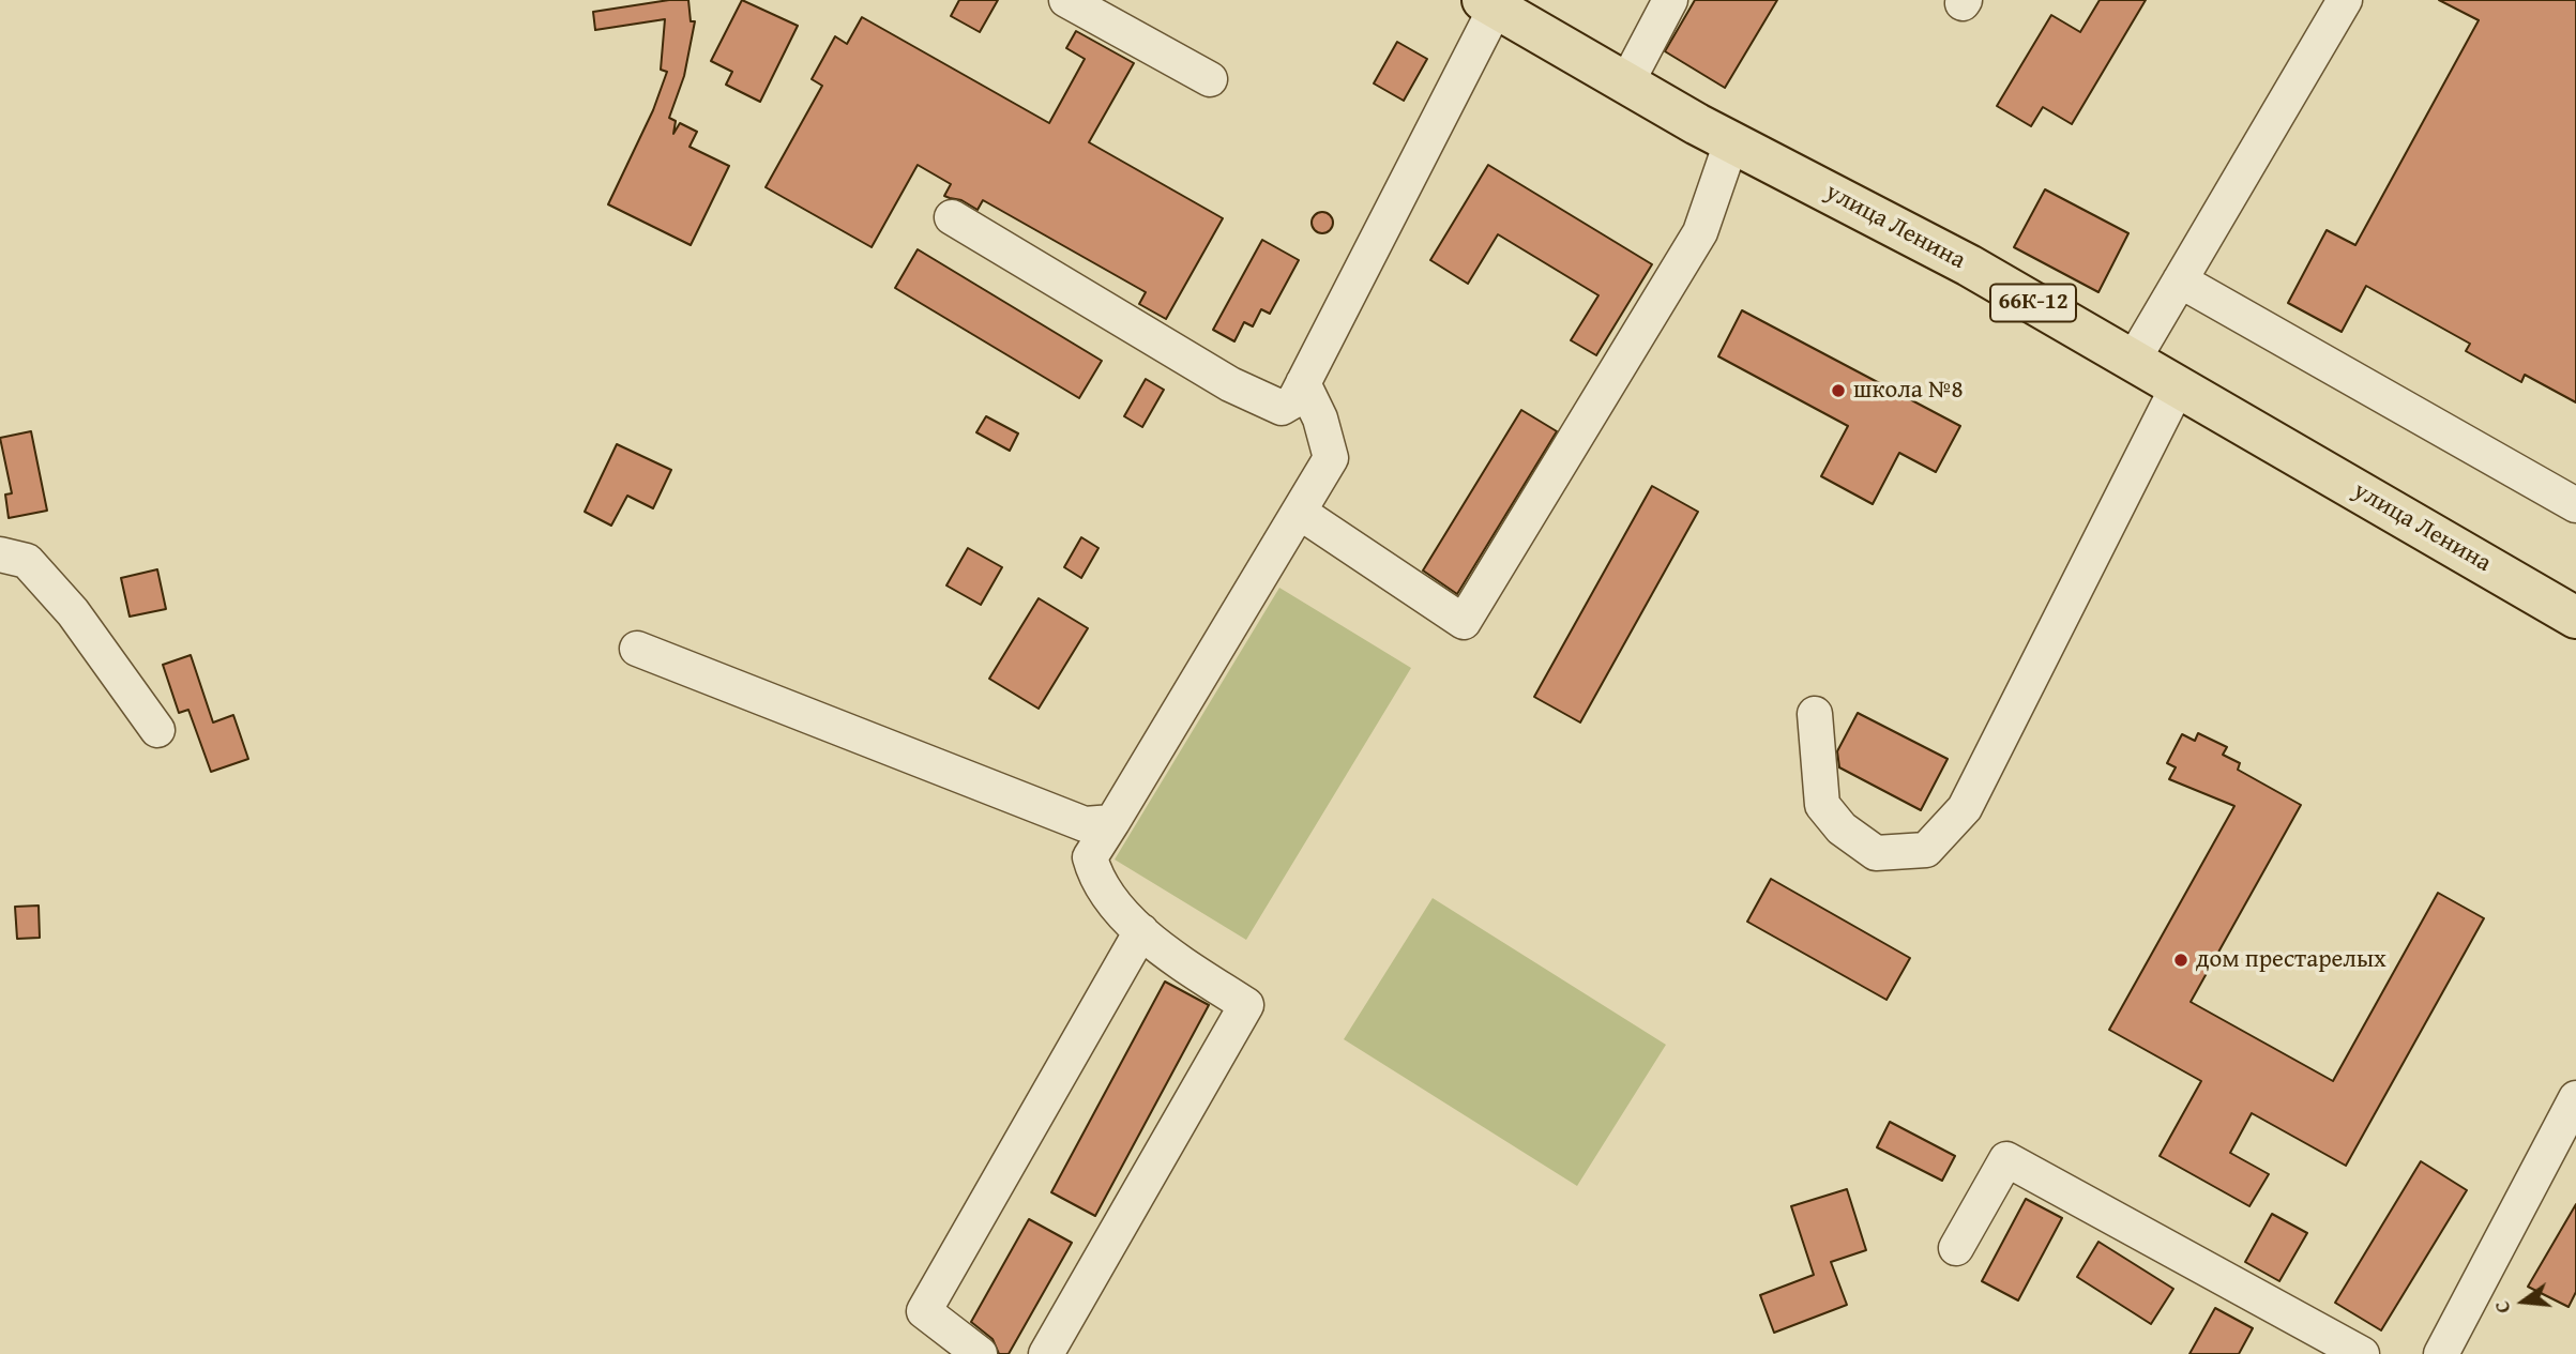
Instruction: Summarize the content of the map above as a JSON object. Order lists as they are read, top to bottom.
{
  "streets": {
    "main road": ["улица Ленина", "66К-12"]
  },
  "places": ["школа №8", "дом престарелых"],
  "north": "left"
}
